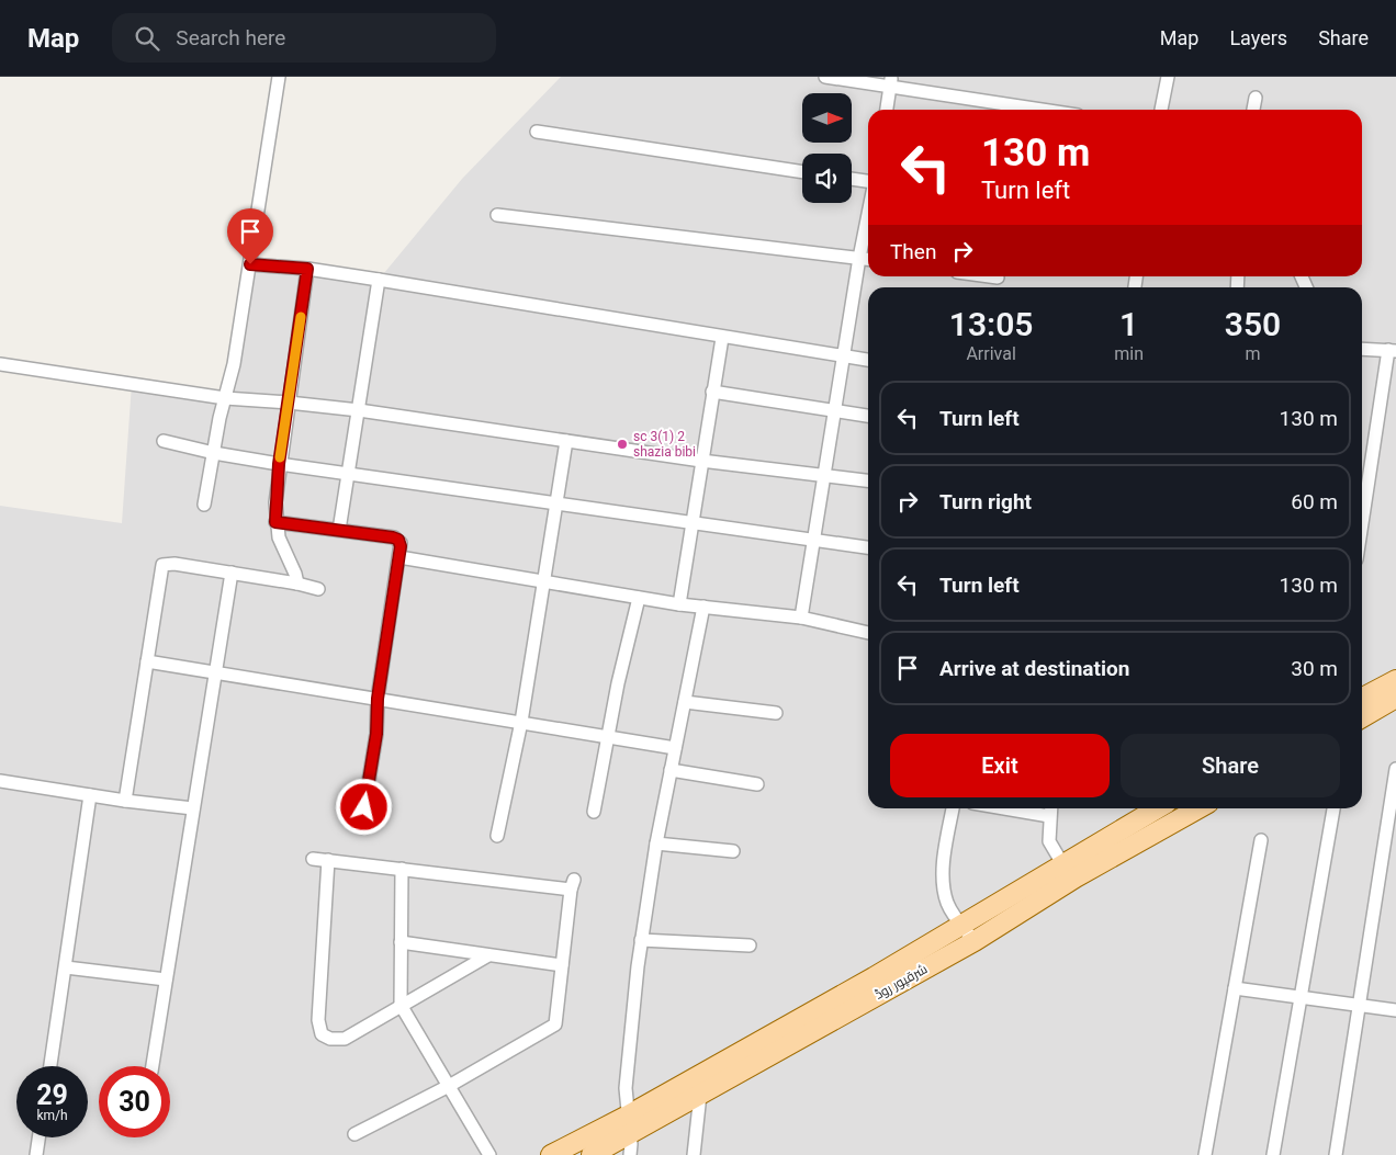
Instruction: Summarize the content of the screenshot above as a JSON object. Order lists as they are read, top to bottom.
{
  "streets": {
    "main road": ["شرقپور روڈ"]
  },
  "places": ["sc 3(1) 2 shazia bibi"],
  "north": "right",
  "page": {
    "header": "Map",
    "search": "Search here",
    "nav": ["Map", "Layers", "Share"],
    "turn": ["130 m", "Turn left"],
    "then": "Then",
    "eta": [
      "13:05",
      "Arrival",
      "1",
      "min",
      "350",
      "m"
    ],
    "list": [
      {
        "name": "Turn left",
        "value": "130 m"
      },
      {
        "name": "Turn right",
        "value": "60 m"
      },
      {
        "name": "Turn left",
        "value": "130 m"
      },
      {
        "name": "Arrive at destination",
        "value": "30 m"
      }
    ],
    "buttons": ["Exit", "Share"],
    "speed": "29 km/h",
    "limit": "30"
  }
}
